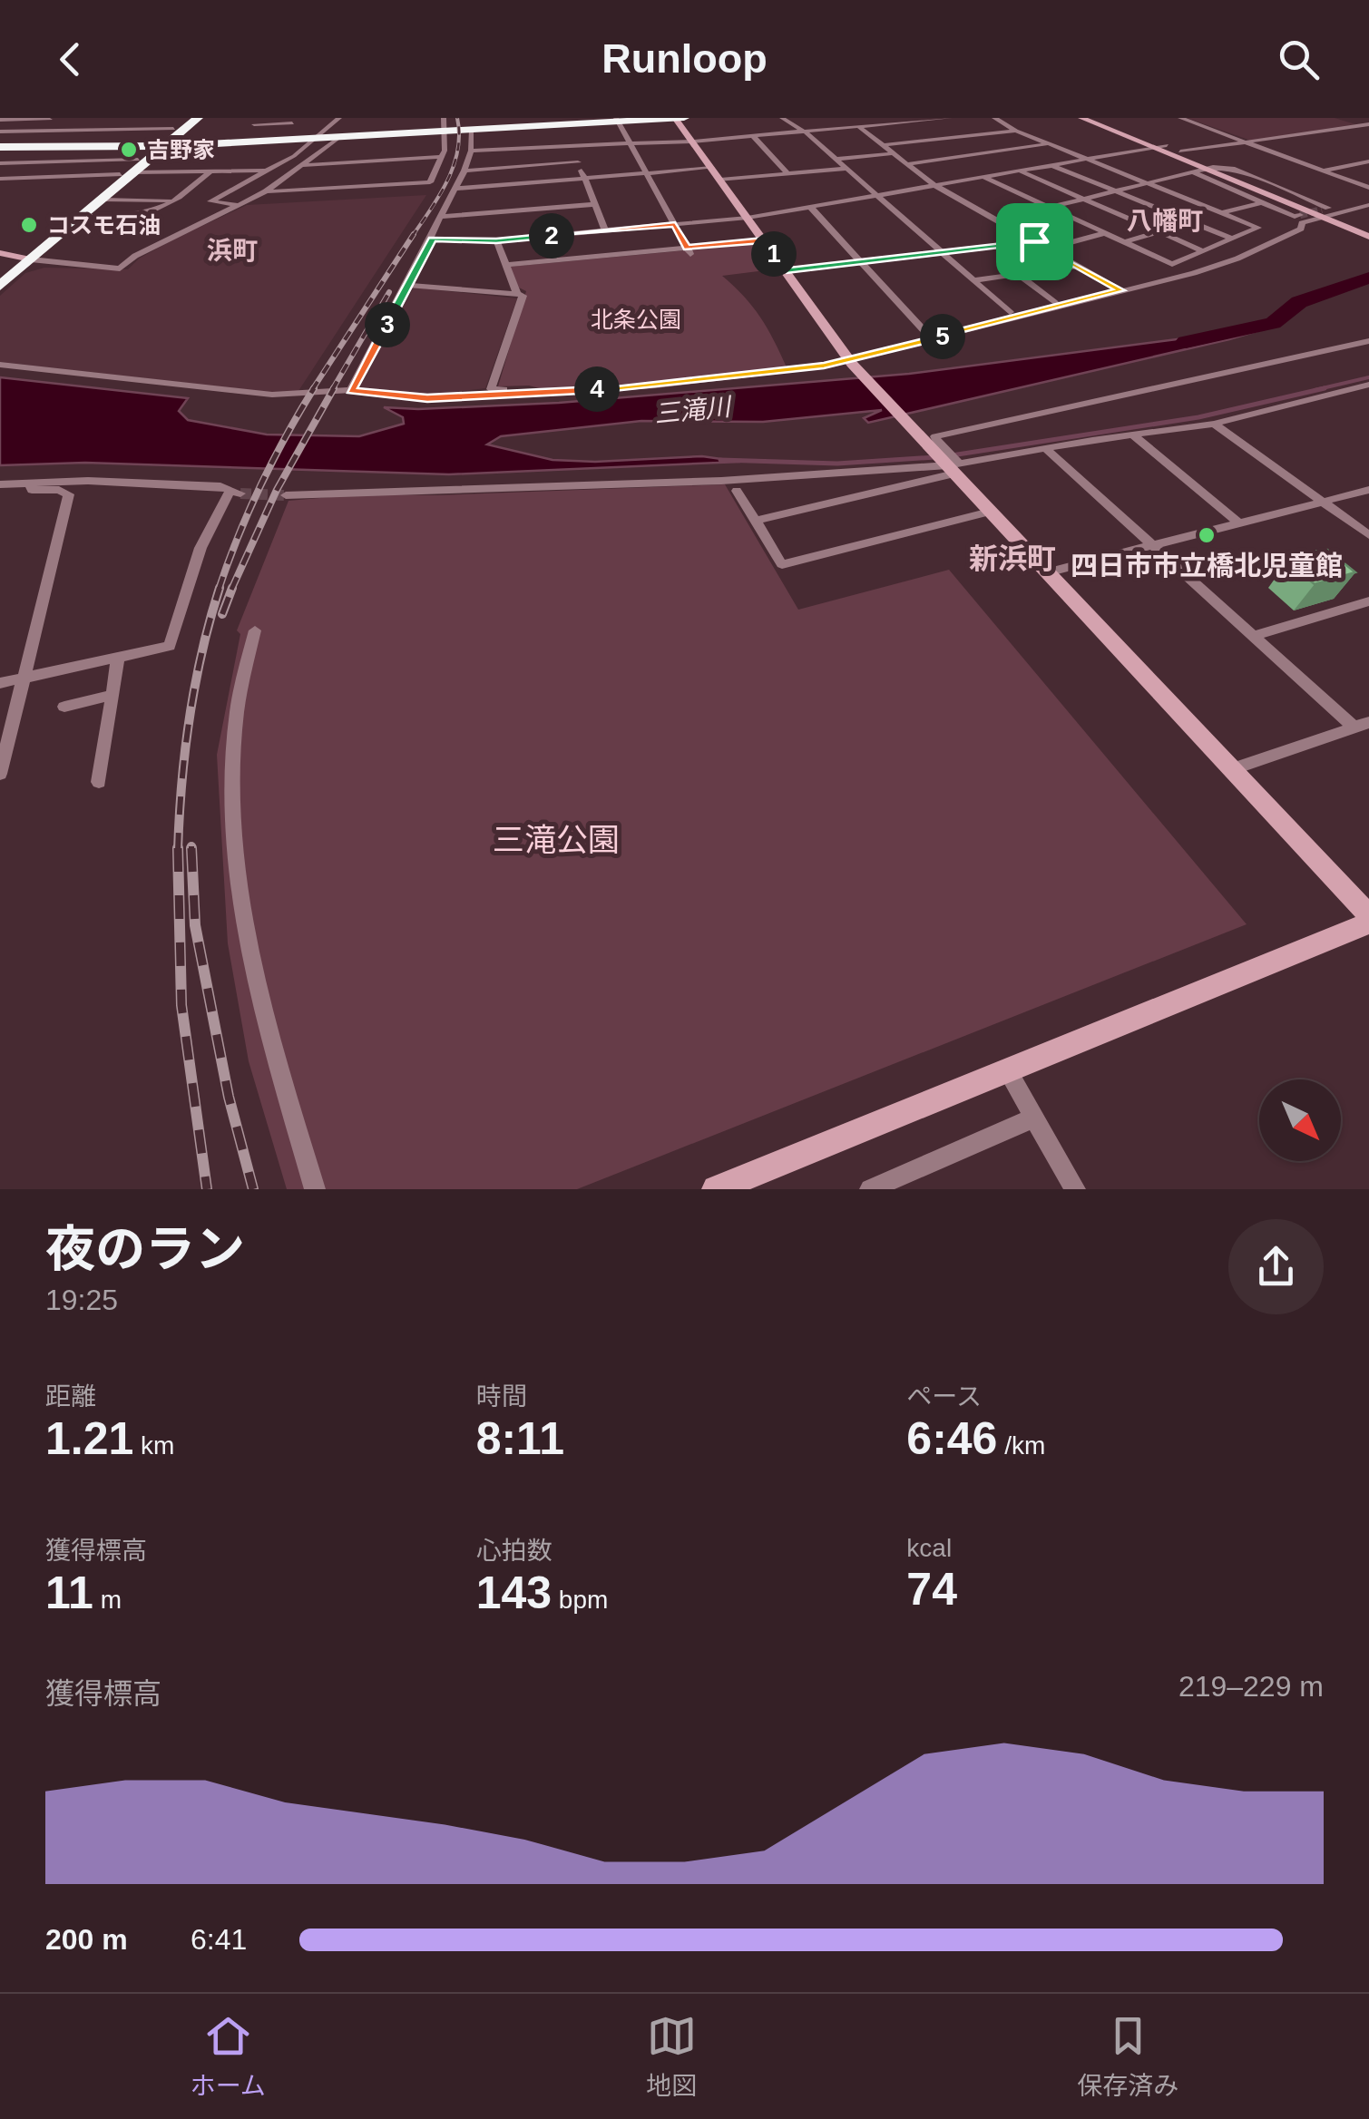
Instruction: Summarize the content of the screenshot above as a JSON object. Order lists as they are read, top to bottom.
{
  "districts": ["八幡町", "浜町", "新浜町"],
  "water": ["三滝川"],
  "parks": ["北条公園", "三滝公園"],
  "places": ["吉野家", "コスモ石油", "四日市市立橋北児童館"],
  "north": "bottom right",
  "page": {
    "header": "Runloop",
    "pins": [
      "2",
      "1",
      "3",
      "5",
      "4"
    ],
    "heading": ["夜のラン", "19:25"],
    "stats": [
      ["距離", "1.21 km"],
      ["時間", "8:11"],
      ["ペース", "6:46 /km"],
      ["獲得標高", "11 m"],
      ["心拍数", "143 bpm"],
      ["kcal", "74"]
    ],
    "chart": ["獲得標高", "219–229 m"],
    "list": [
      {
        "name": "200 m",
        "note": "6:41"
      }
    ],
    "tabs": ["ホーム", "地図", "保存済み"]
  }
}
